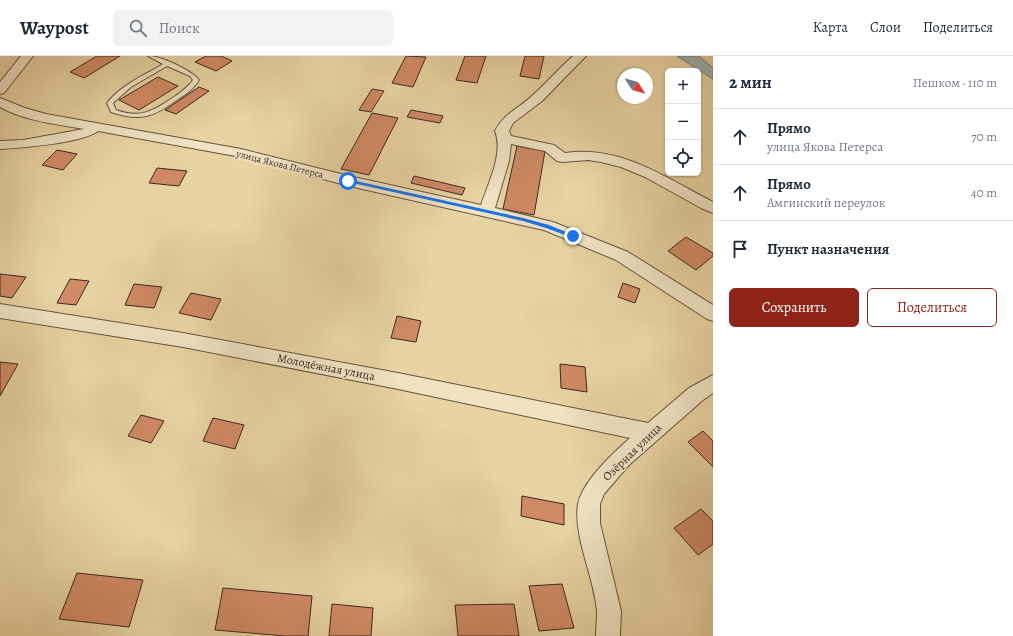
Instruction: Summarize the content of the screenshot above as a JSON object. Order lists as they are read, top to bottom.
{
  "streets": {
    "street": ["улица Якова Петерса", "Молодёжная улица", "Озёрная улица"]
  },
  "crossings": [
    ["Молодёжная улица", "Озёрная улица"]
  ],
  "north": "bottom right",
  "page": {
    "header": "Waypost",
    "search": "Поиск",
    "nav": ["Карта", "Слои", "Поделиться"],
    "heading": ["2 мин", "Пешком · 110 m"],
    "map_buttons": ["+", "−"],
    "list": [
      ["Прямо", "улица Якова Петерса", "70 m"],
      ["Прямо", "Амгинский переулок", "40 m"],
      "Пункт назначения"
    ],
    "buttons": ["Сохранить", "Поделиться"]
  }
}
